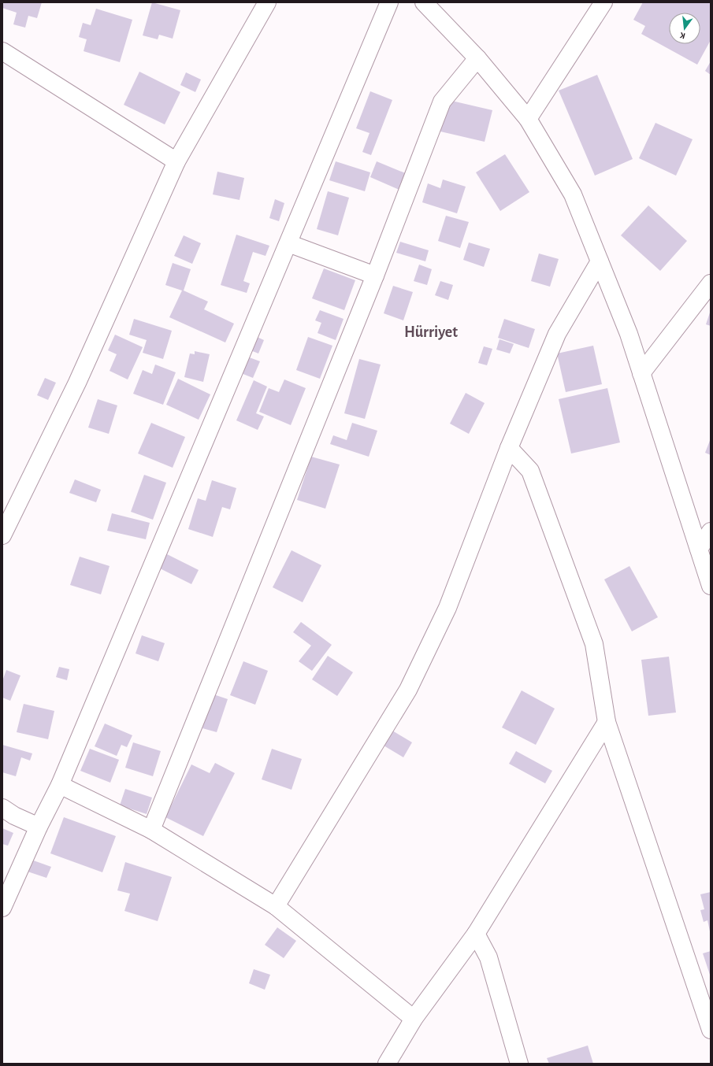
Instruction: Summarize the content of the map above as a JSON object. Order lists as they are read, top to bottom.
{
  "districts": ["Hürriyet"],
  "north": "bottom"
}
